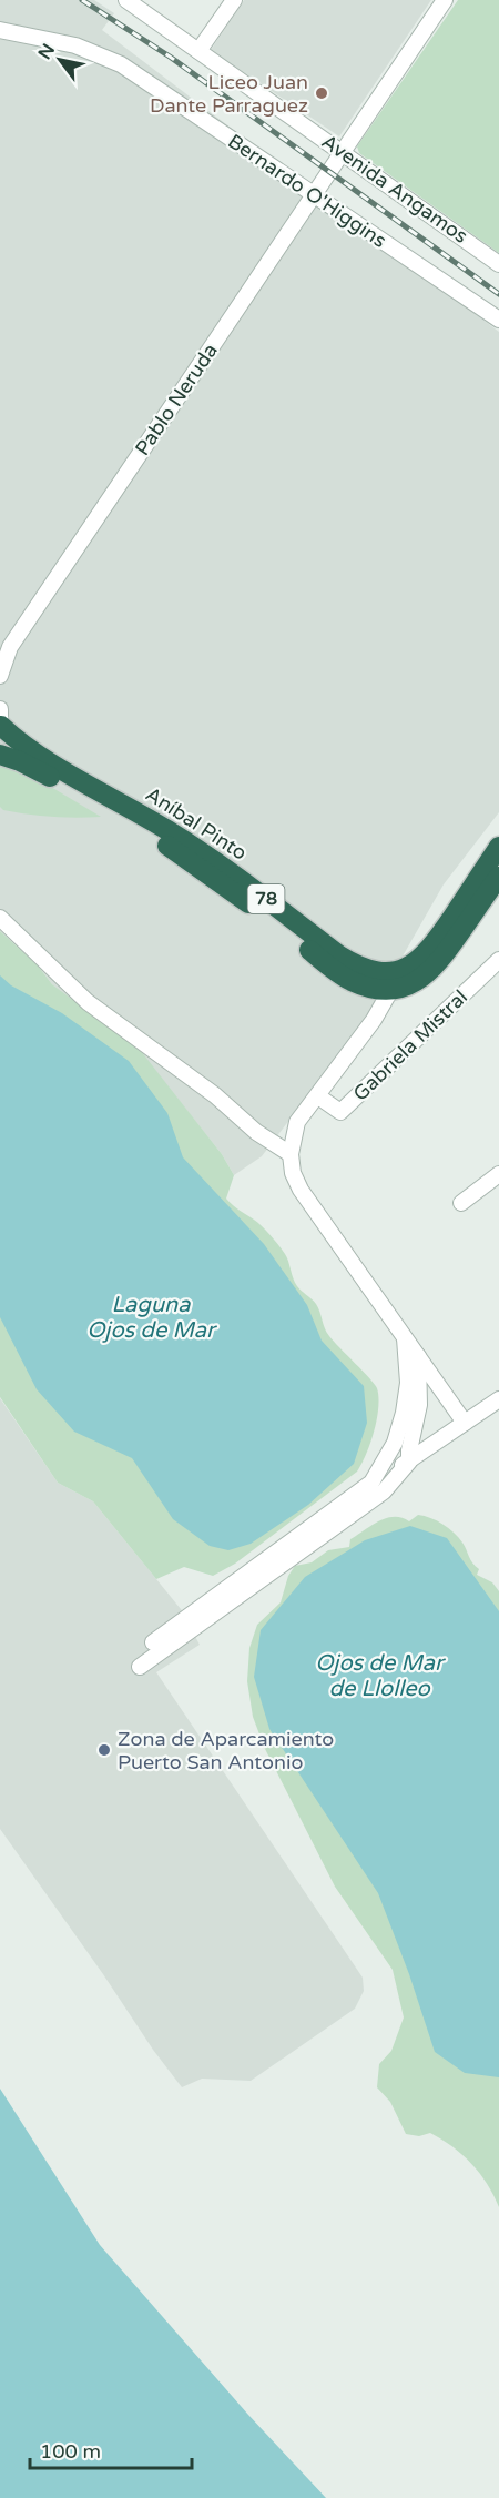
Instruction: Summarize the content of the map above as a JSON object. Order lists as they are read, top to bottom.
{
  "streets": {
    "highway": ["Aníbal Pinto", "78"],
    "street": [
      "Avenida Angamos",
      "Bernardo O'Higgins",
      "Pablo Neruda",
      "Gabriela Mistral"
    ]
  },
  "crossings": [
    ["Avenida Angamos", "Pablo Neruda"],
    ["Bernardo O'Higgins", "Pablo Neruda"]
  ],
  "water": ["Laguna Ojos de Mar", "Ojos de Mar de Llolleo"],
  "places": ["Liceo Juan Dante Parraguez", "Zona de Aparcamiento Puerto San Antonio"],
  "scale_bar": "100 m",
  "north": "top left"
}
